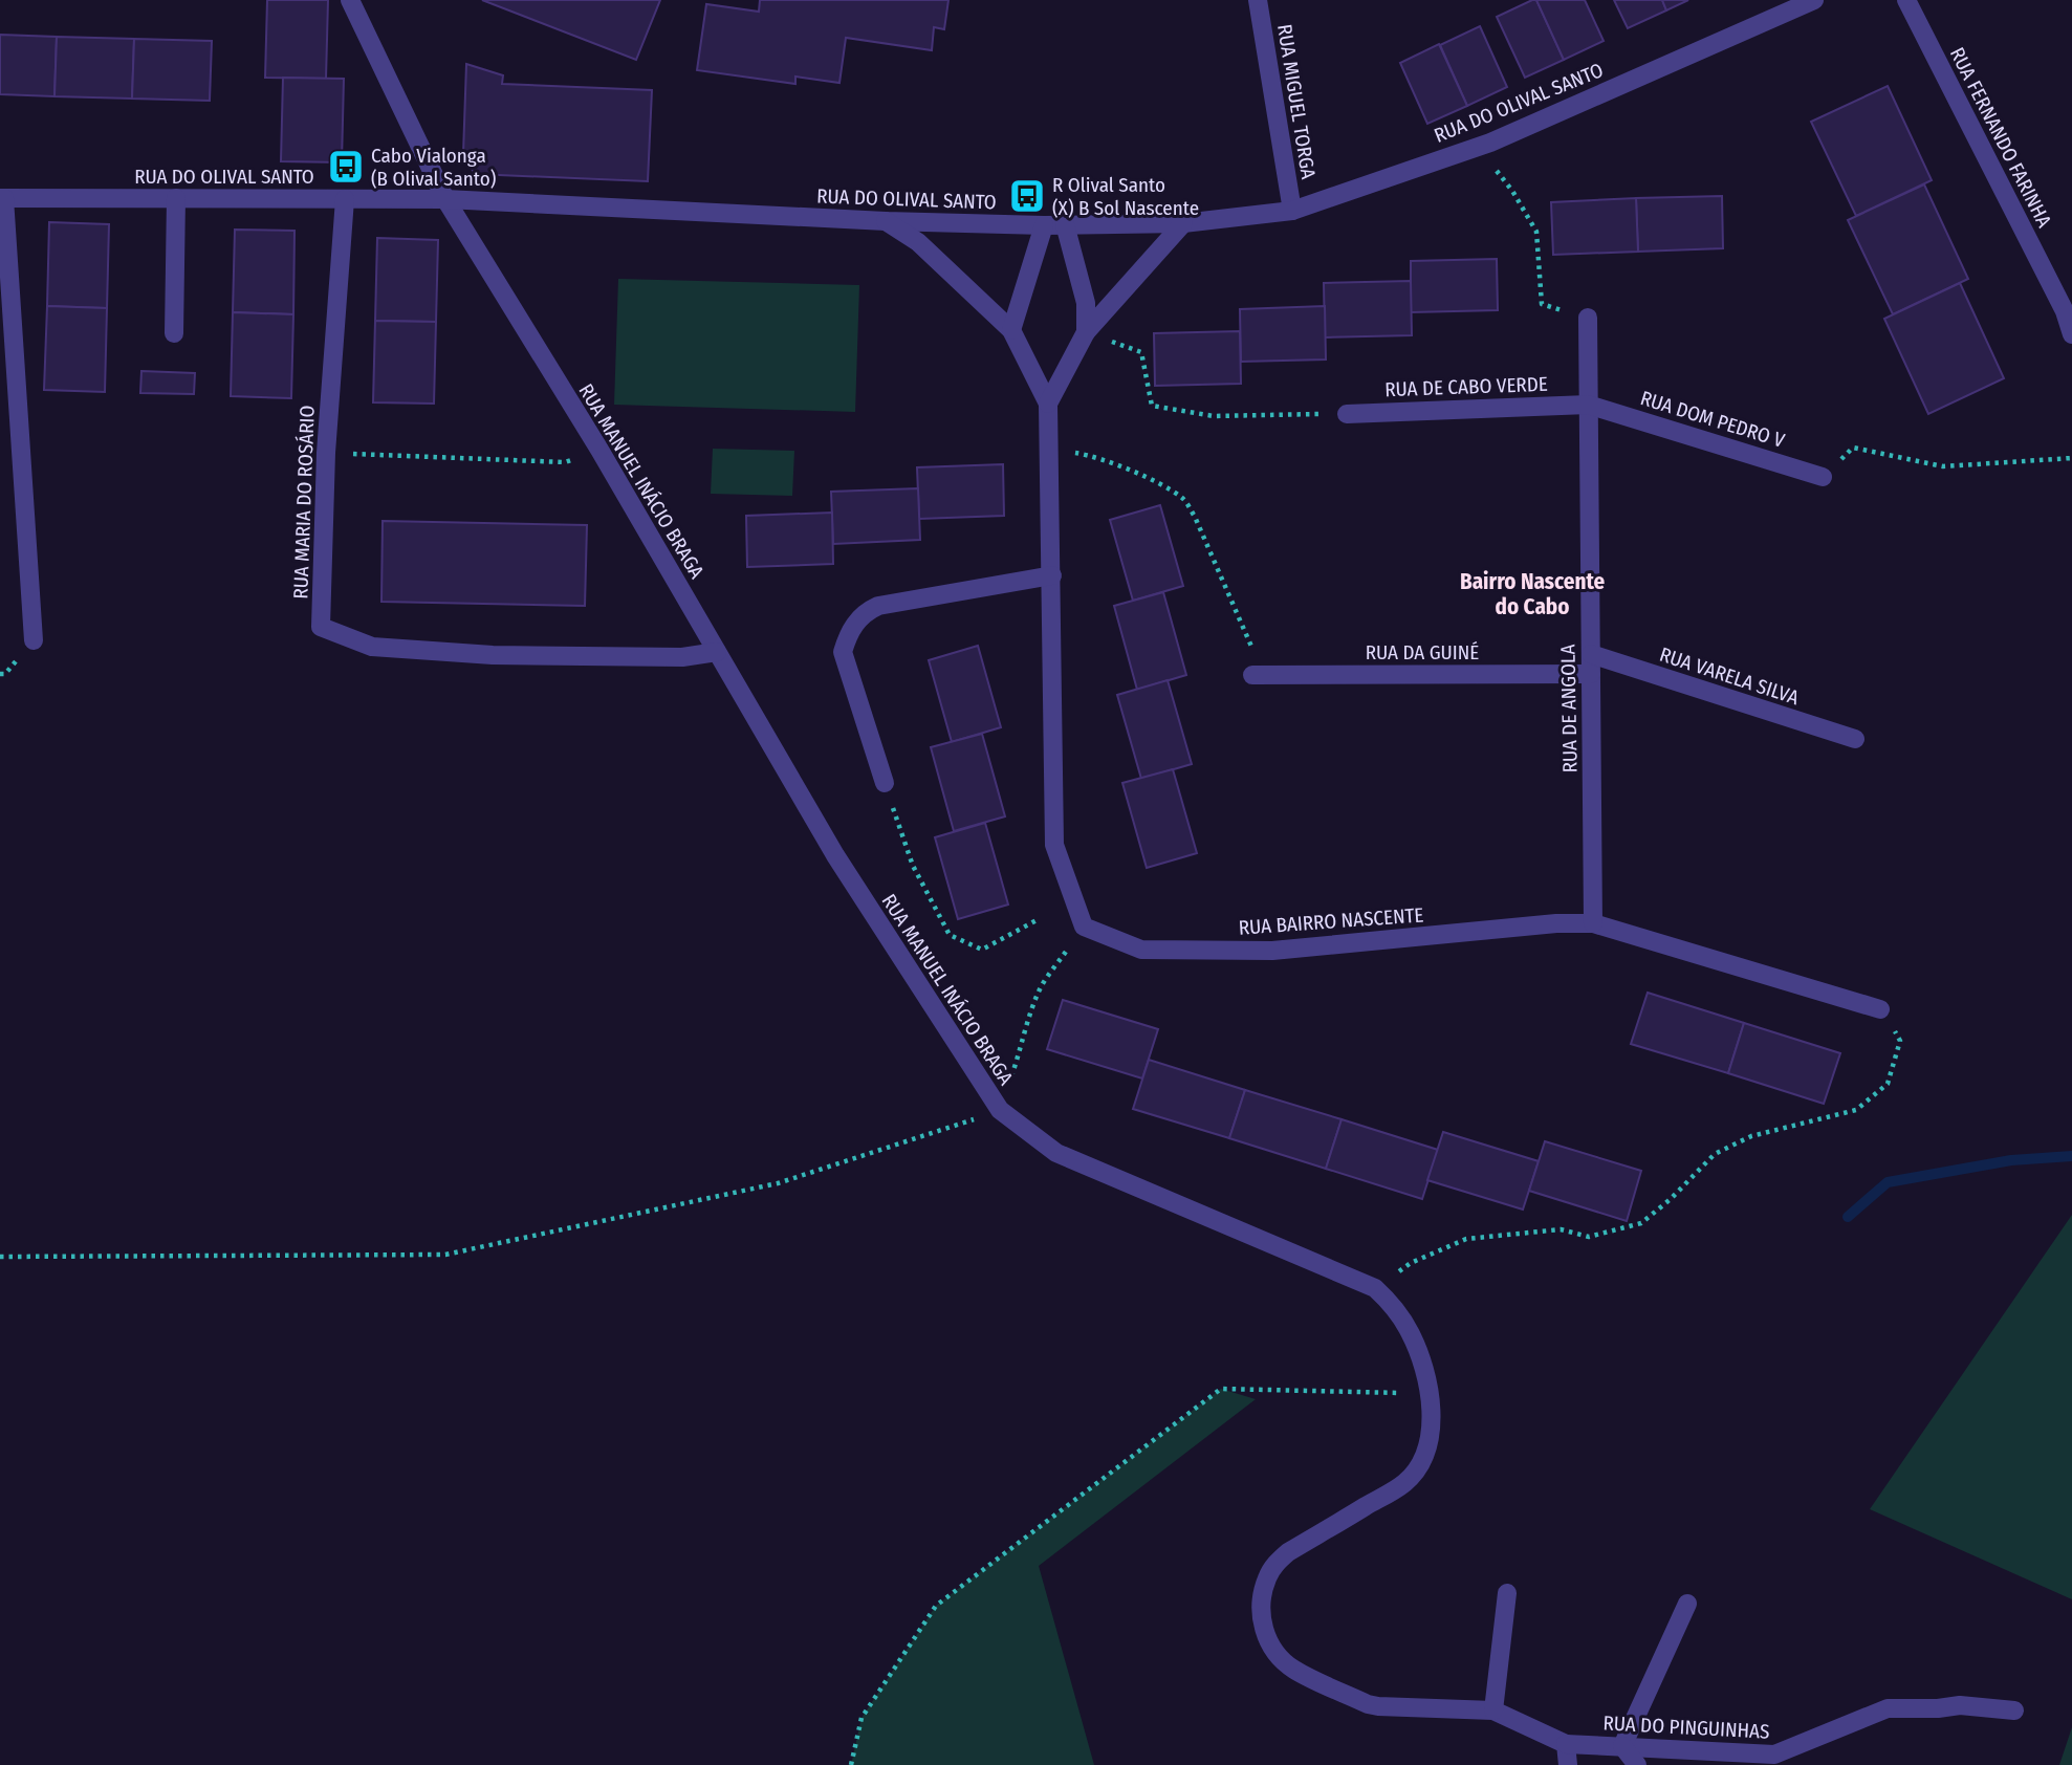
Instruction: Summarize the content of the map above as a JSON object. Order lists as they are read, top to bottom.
{
  "streets": {
    "street": [
      "RUA MIGUEL TORGA",
      "RUA DO OLIVAL SANTO",
      "RUA FERNANDO FARINHA",
      "RUA DE CABO VERDE",
      "RUA DOM PEDRO V",
      "RUA MANUEL INÁCIO BRAGA",
      "RUA MARIA DO ROSÁRIO",
      "RUA DA GUINÉ",
      "RUA VARELA SILVA",
      "RUA DE ANGOLA",
      "RUA BAIRRO NASCENTE",
      "RUA DO PINGUINHAS"
    ]
  },
  "crossings": [
    ["RUA MIGUEL TORGA", "RUA DO OLIVAL SANTO"],
    ["RUA DO OLIVAL SANTO", "RUA MANUEL INÁCIO BRAGA"],
    ["RUA DO OLIVAL SANTO", "RUA MARIA DO ROSÁRIO"],
    ["RUA DE CABO VERDE", "RUA DOM PEDRO V"],
    ["RUA DE CABO VERDE", "RUA DE ANGOLA"],
    ["RUA DOM PEDRO V", "RUA DE ANGOLA"],
    ["RUA MANUEL INÁCIO BRAGA", "RUA MARIA DO ROSÁRIO"],
    ["RUA DA GUINÉ", "RUA DE ANGOLA"],
    ["RUA VARELA SILVA", "RUA DE ANGOLA"],
    ["RUA DE ANGOLA", "RUA BAIRRO NASCENTE"]
  ],
  "districts": ["Bairro Nascente do Cabo"],
  "places": {
    "bus stop": ["Cabo Vialonga (B Olival Santo)", "R Olival Santo (X) B Sol Nascente"]
  }
}
